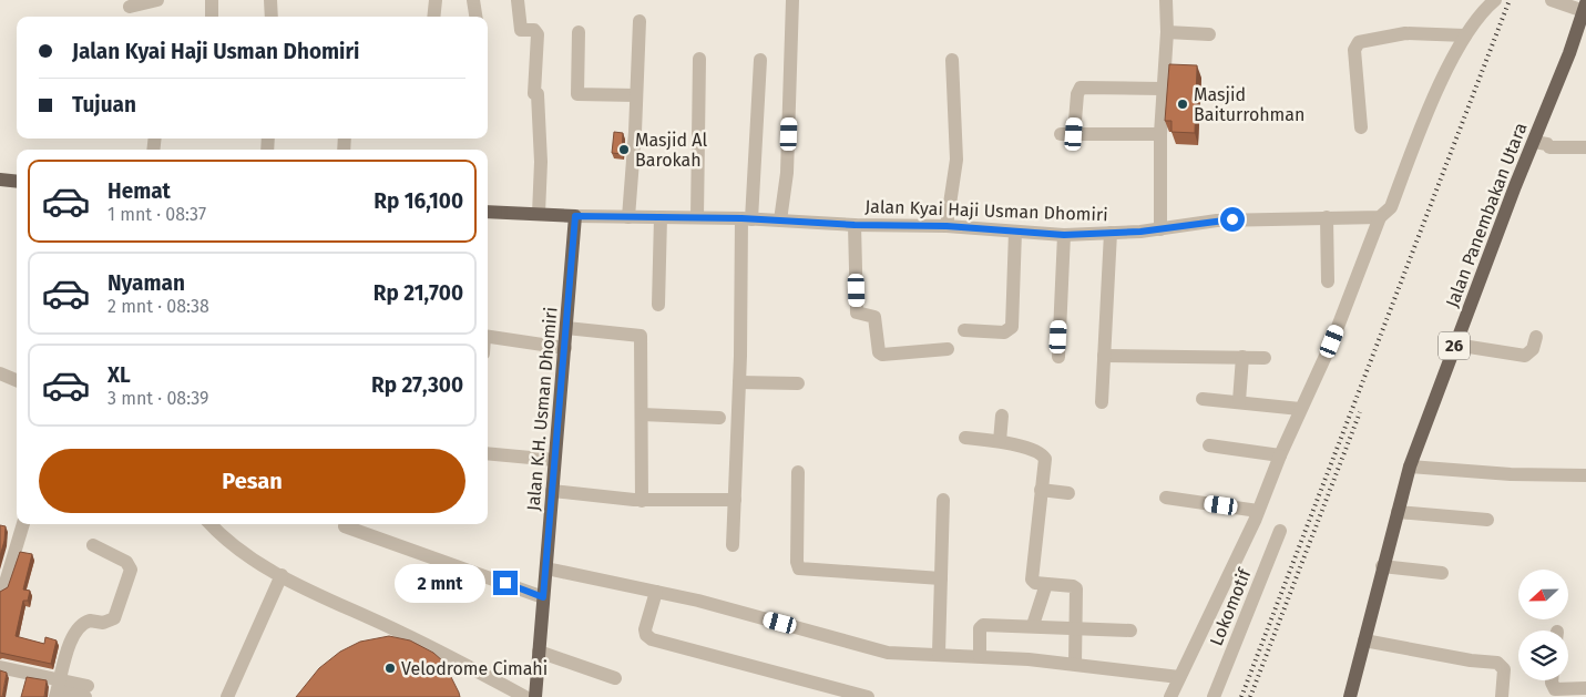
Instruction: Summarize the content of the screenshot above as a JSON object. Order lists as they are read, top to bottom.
{
  "streets": {
    "main road": ["Jalan Panembakan Utara", "26", "Jalan K.H. Usman Dhomiri"],
    "street": ["Jalan Kyai Haji Usman Dhomiri", "Lokomotif"]
  },
  "crossings": [
    ["Jalan Kyai Haji Usman Dhomiri", "Jalan K.H. Usman Dhomiri"]
  ],
  "places": ["Masjid Baiturrohman", "Masjid Al Barokah", "Velodrome Cimahi"],
  "north": "left",
  "page": {
    "banner": ["Jalan Kyai Haji Usman Dhomiri", "Tujuan"],
    "list": [
      {
        "name": "Hemat",
        "note": "1 mnt · 08:37",
        "value": "Rp 16,100"
      },
      {
        "name": "Nyaman",
        "note": "2 mnt · 08:38",
        "value": "Rp 21,700"
      },
      {
        "name": "XL",
        "note": "3 mnt · 08:39",
        "value": "Rp 27,300"
      }
    ],
    "buttons": "Pesan",
    "bubble": "2 mnt"
  }
}
